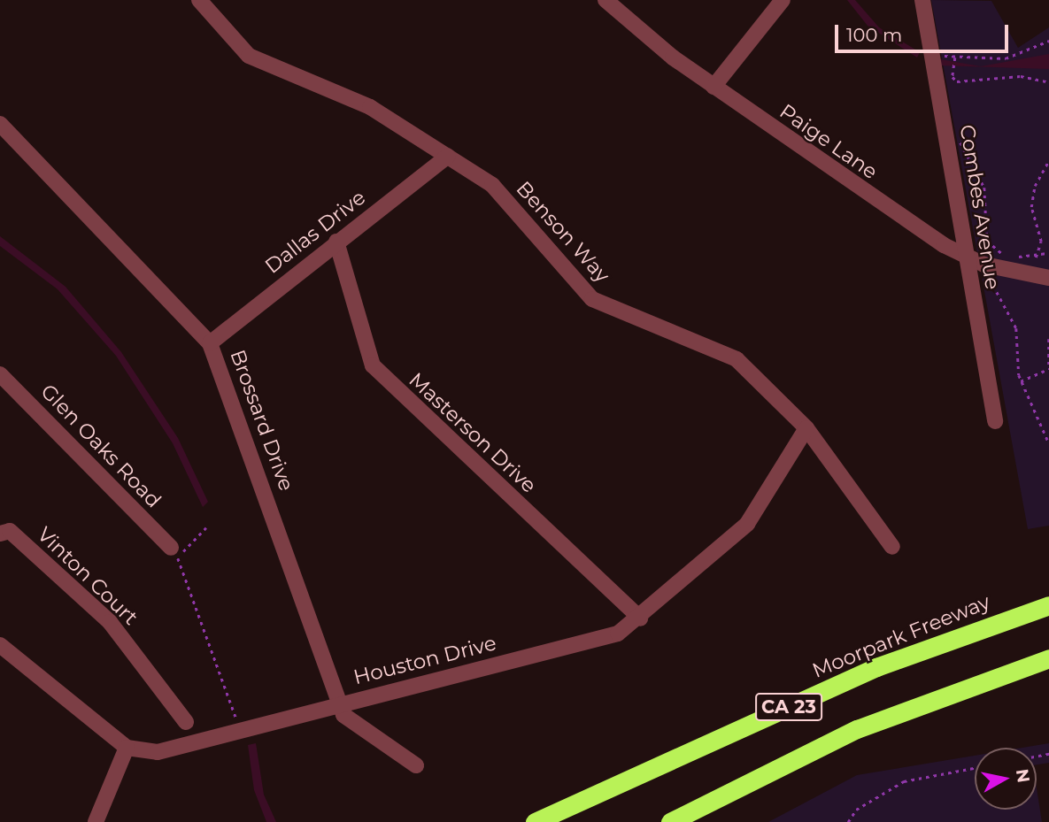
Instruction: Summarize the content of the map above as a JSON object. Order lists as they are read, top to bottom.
{
  "streets": {
    "highway": ["Moorpark Freeway", "CA 23"],
    "street": [
      "Paige Lane",
      "Combes Avenue",
      "Dallas Drive",
      "Benson Way",
      "Brossard Drive",
      "Masterson Drive",
      "Glen Oaks Road",
      "Vinton Court",
      "Houston Drive"
    ]
  },
  "crossings": [
    ["Paige Lane", "Combes Avenue"],
    ["Dallas Drive", "Benson Way"],
    ["Dallas Drive", "Brossard Drive"],
    ["Dallas Drive", "Masterson Drive"],
    ["Benson Way", "Houston Drive"],
    ["Brossard Drive", "Houston Drive"],
    ["Masterson Drive", "Houston Drive"]
  ],
  "scale_bar": "100 m",
  "north": "right"
}
